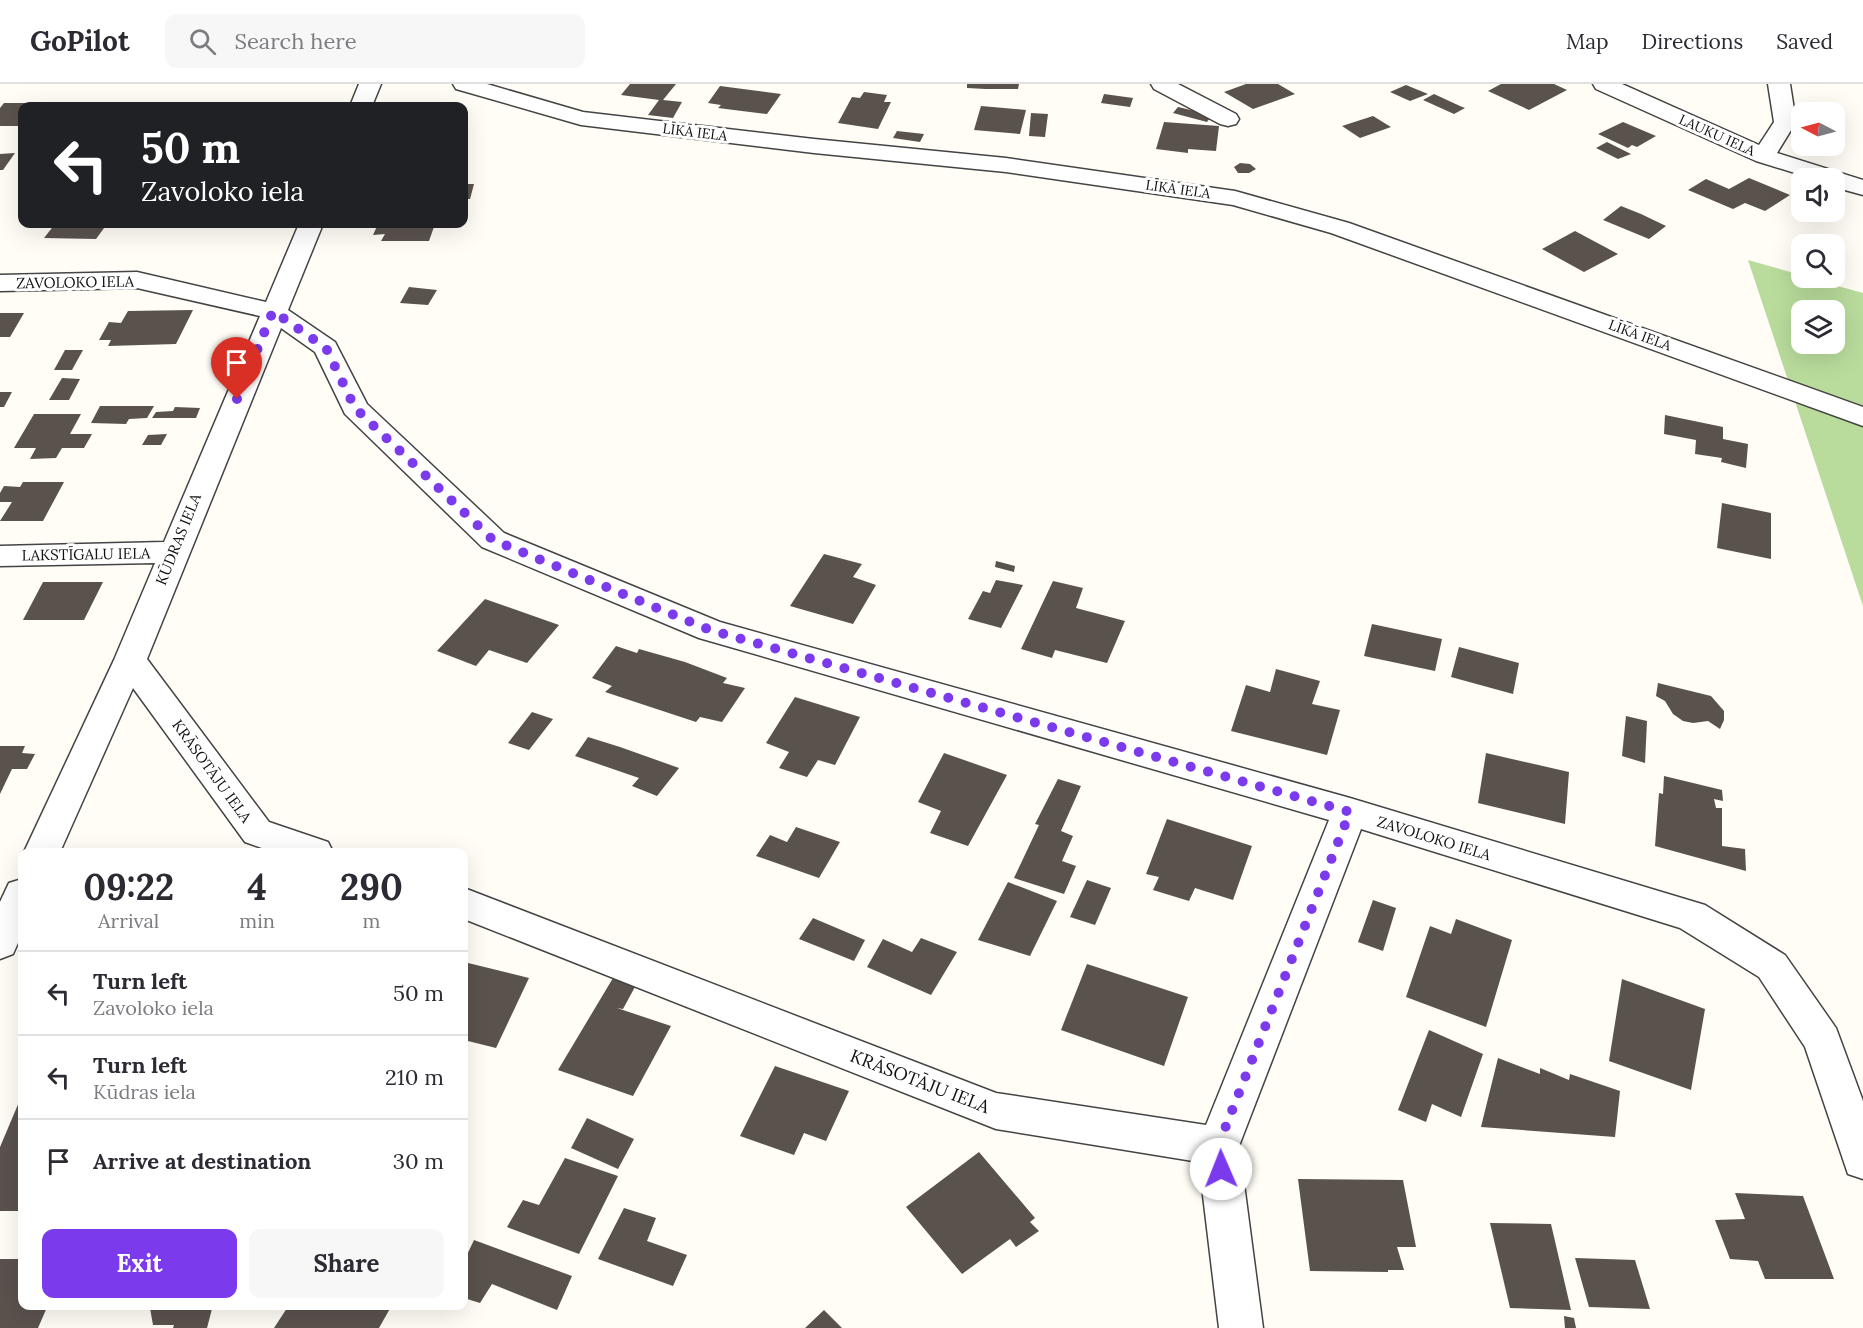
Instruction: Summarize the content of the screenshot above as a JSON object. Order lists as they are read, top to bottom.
{
  "streets": {
    "street": [
      "LĪKĀ IELA",
      "LAUKU IELA",
      "ZAVOLOKO IELA",
      "KŪDRAS IELA",
      "LAKSTĪGALU IELA",
      "KRĀSOTĀJU IELA"
    ]
  },
  "crossings": [
    ["ZAVOLOKO IELA", "KŪDRAS IELA"],
    ["KŪDRAS IELA", "LAKSTĪGALU IELA"],
    ["KŪDRAS IELA", "KRĀSOTĀJU IELA"]
  ],
  "north": "left",
  "page": {
    "header": "GoPilot",
    "search": "Search here",
    "nav": ["Map", "Directions", "Saved"],
    "turn": ["50 m", "Zavoloko iela"],
    "eta": [
      "09:22",
      "Arrival",
      "4",
      "min",
      "290",
      "m"
    ],
    "list": [
      {
        "name": "Turn left",
        "note": "Zavoloko iela",
        "value": "50 m"
      },
      {
        "name": "Turn left",
        "note": "Kūdras iela",
        "value": "210 m"
      },
      {
        "name": "Arrive at destination",
        "value": "30 m"
      }
    ],
    "buttons": ["Exit", "Share"]
  }
}
